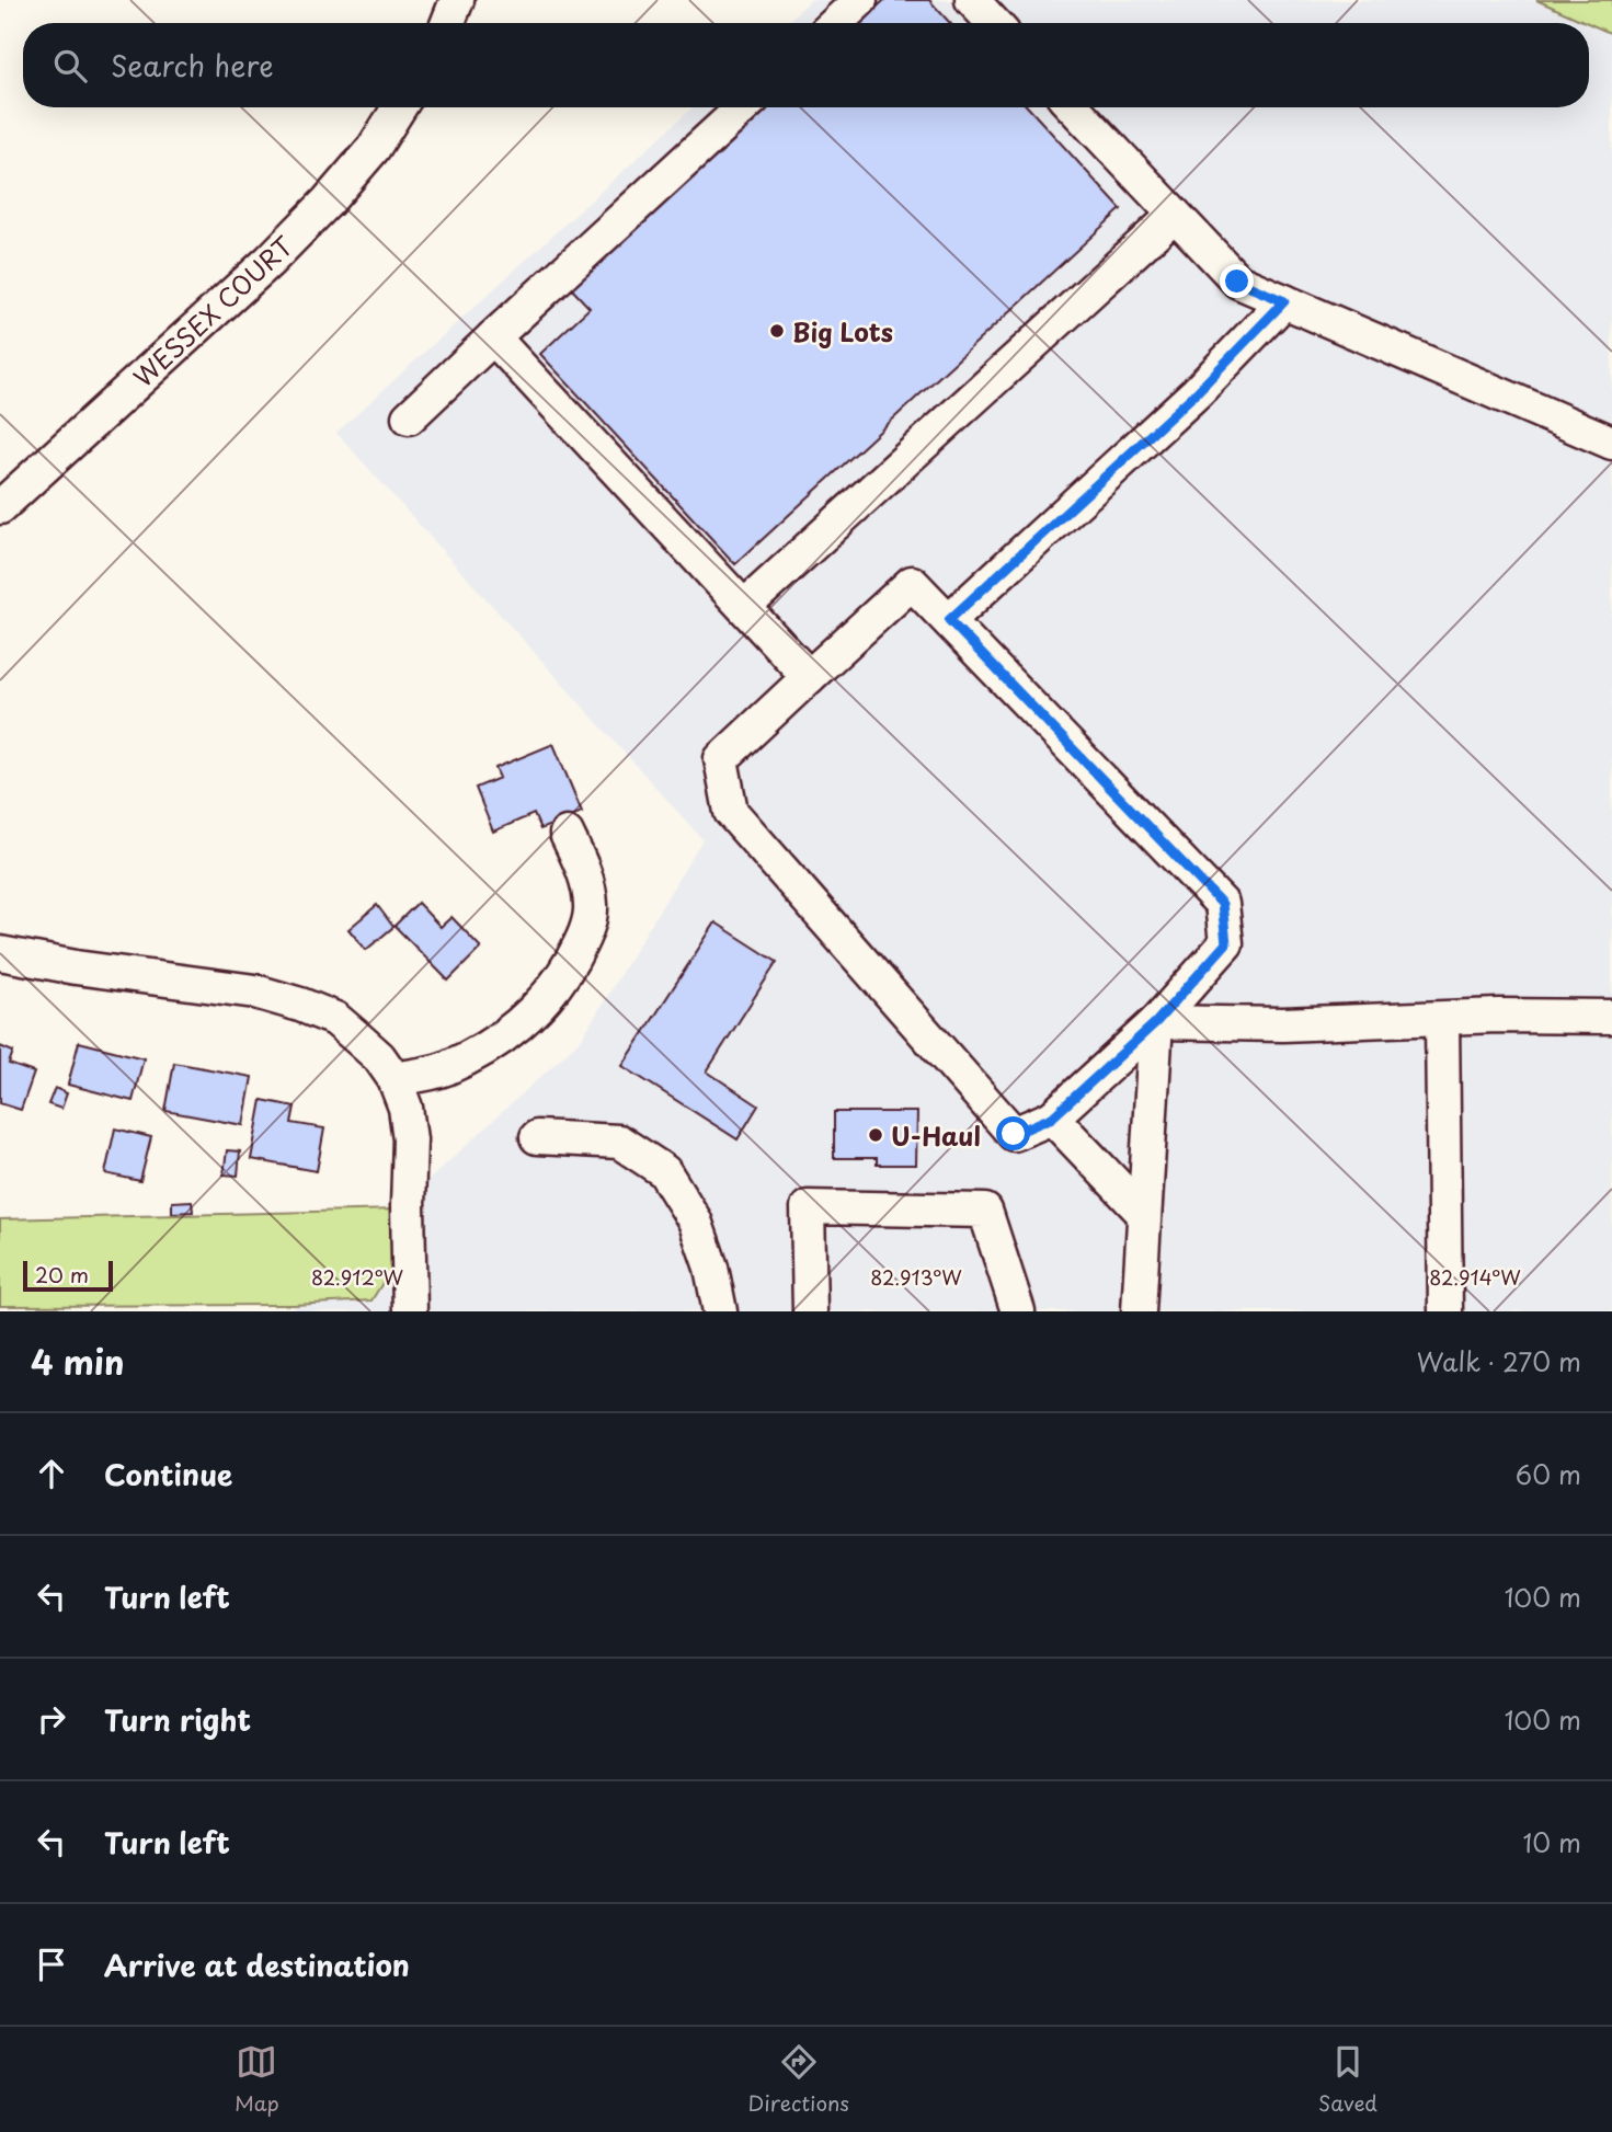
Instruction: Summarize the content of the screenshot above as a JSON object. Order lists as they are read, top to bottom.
{
  "streets": {
    "street": ["WESSEX COURT"]
  },
  "places": ["Big Lots", "U-Haul"],
  "scale_bar": "20 m",
  "page": {
    "search": "Search here",
    "scale": "20 m",
    "heading": ["4 min", "Walk · 270 m"],
    "list": [
      ["Continue", "60 m"],
      ["Turn left", "100 m"],
      ["Turn right", "100 m"],
      ["Turn left", "10 m"],
      "Arrive at destination"
    ],
    "nav": ["Map", "Directions", "Saved"]
  },
  "coordinates": ["82.912°W", "82.913°W", "82.914°W"]
}
